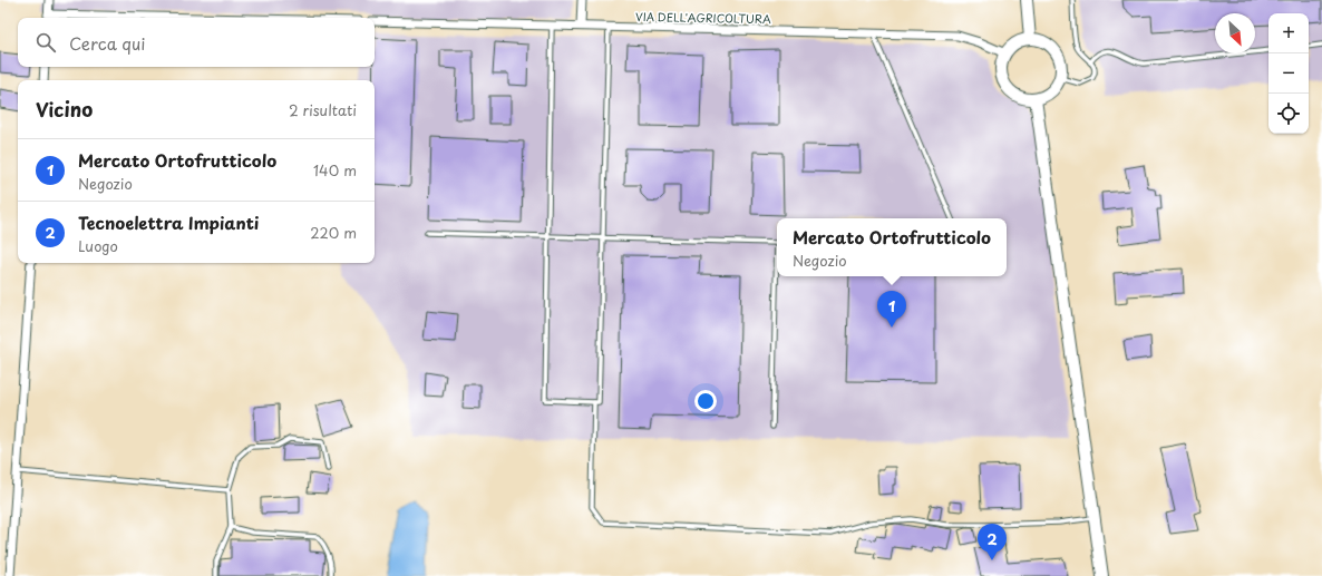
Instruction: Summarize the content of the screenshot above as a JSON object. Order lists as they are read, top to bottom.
{
  "streets": {
    "street": ["VIA DELL'AGRICOLTURA"]
  },
  "north": "bottom right",
  "page": {
    "map_buttons": ["+", "−"],
    "search": "Cerca qui",
    "heading": ["Vicino", "2 risultati"],
    "list": [
      {
        "mark": "1",
        "name": "Mercato Ortofrutticolo",
        "note": "Negozio",
        "value": "140 m"
      },
      {
        "mark": "2",
        "name": "Tecnoelettra Impianti",
        "note": "Luogo",
        "value": "220 m"
      }
    ],
    "popup": ["Mercato Ortofrutticolo", "Negozio"],
    "pins": ["1", "2"]
  }
}
